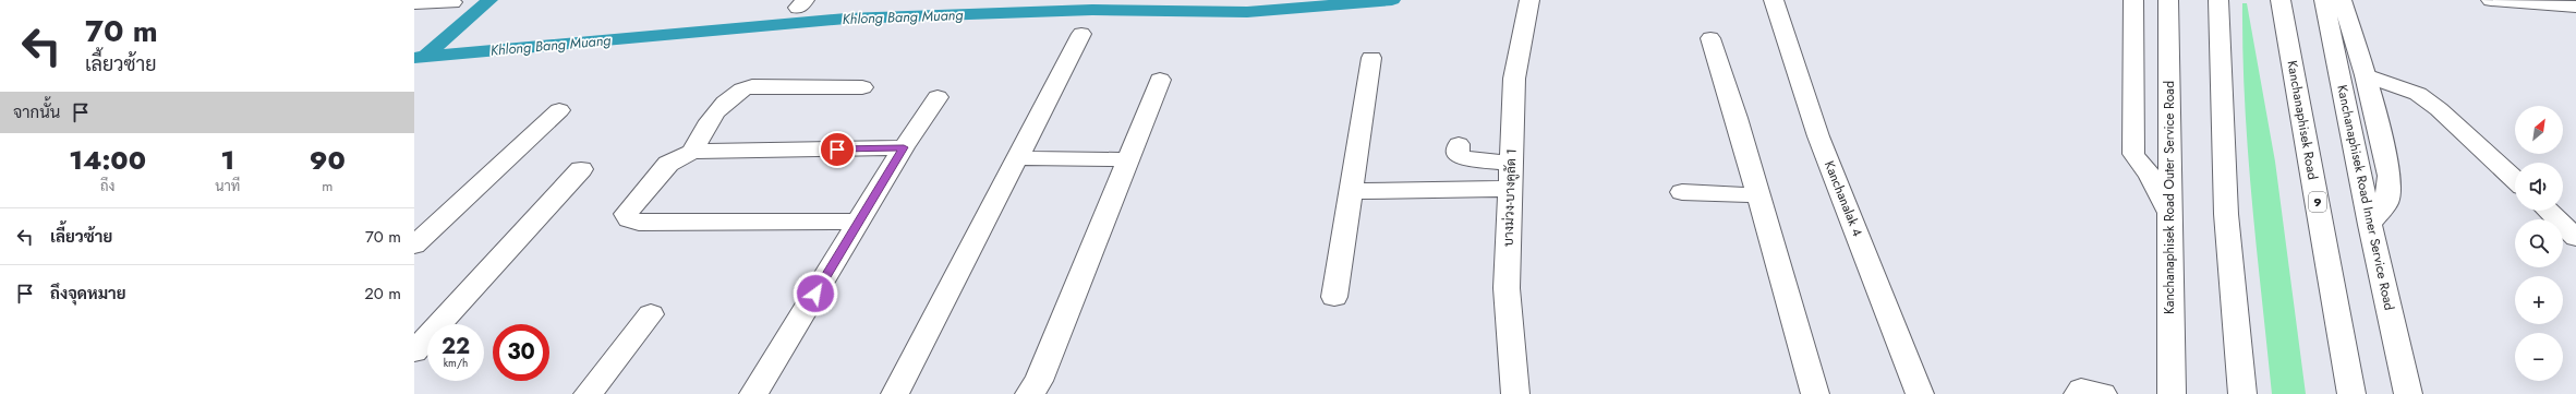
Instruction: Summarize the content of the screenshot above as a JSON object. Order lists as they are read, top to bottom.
{
  "streets": {
    "main road": [
      "Kanchanaphisek Road",
      "บางม่วง-บางคูลัด 1",
      "Kanchanaphisek Road Outer Service Road",
      "Kanchanaphisek Road Inner Service Road",
      "Kanchanalak 4",
      "9"
    ]
  },
  "water": ["Khlong Bang Muang"],
  "north": "top right",
  "page": {
    "turn": ["70 m", "เลี้ยวซ้าย"],
    "then": "จากนั้น",
    "map_buttons": ["+", "−"],
    "eta": [
      "14:00",
      "ถึง",
      "1",
      "นาที",
      "90",
      "m"
    ],
    "list": [
      {
        "name": "เลี้ยวซ้าย",
        "value": "70 m"
      },
      {
        "name": "ถึงจุดหมาย",
        "value": "20 m"
      }
    ],
    "speed": "22 km/h",
    "limit": "30"
  }
}
